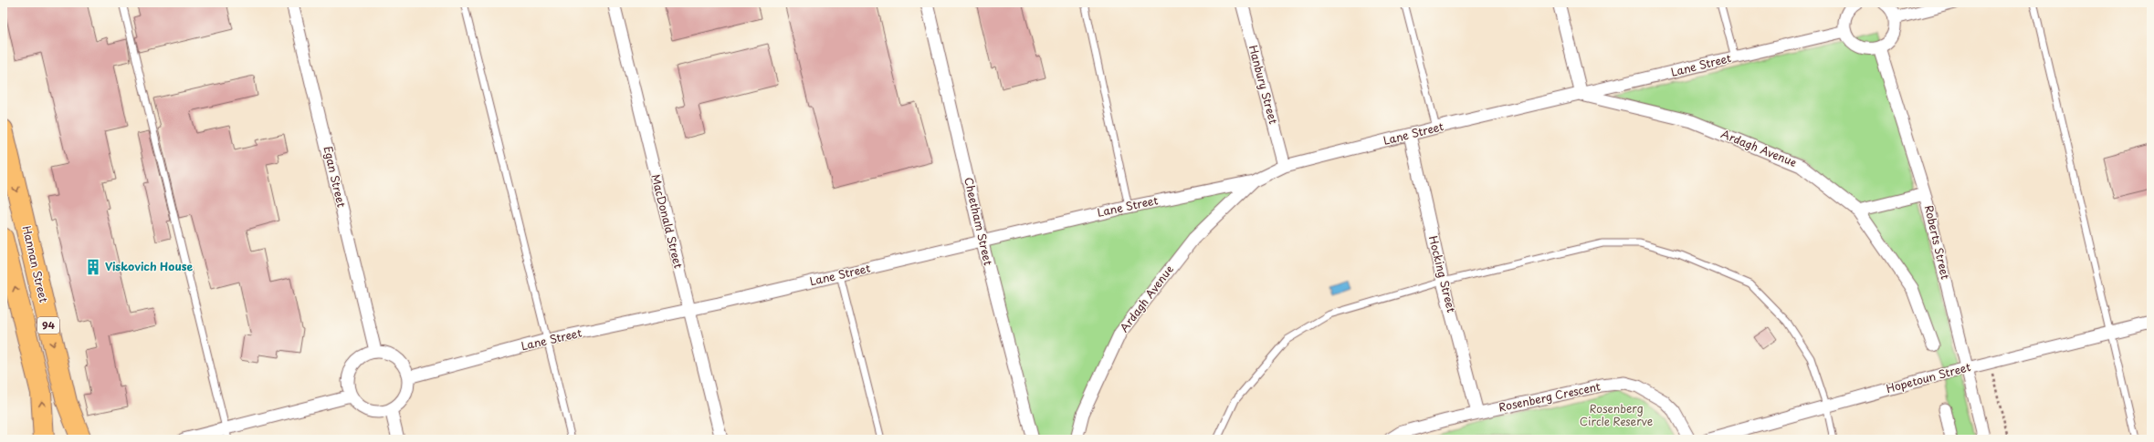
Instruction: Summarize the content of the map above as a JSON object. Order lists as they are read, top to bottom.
{
  "streets": {
    "highway": ["Hannan Street", "94"],
    "street": [
      "Lane Street",
      "Hanbury Street",
      "Ardagh Avenue",
      "Egan Street",
      "MacDonald Street",
      "Cheetham Street",
      "Roberts Street",
      "Hocking Street",
      "Hopetoun Street",
      "Rosenberg Crescent"
    ]
  },
  "crossings": [
    ["Lane Street", "Hanbury Street"],
    ["Lane Street", "Ardagh Avenue"],
    ["Lane Street", "Egan Street"],
    ["Lane Street", "MacDonald Street"],
    ["Lane Street", "Cheetham Street"],
    ["Lane Street", "Hocking Street"],
    ["Roberts Street", "Hopetoun Street"],
    ["Hocking Street", "Rosenberg Crescent"]
  ],
  "parks": ["Rosenberg Circle Reserve"],
  "places": {
    "building": ["Viskovich House"]
  }
}
